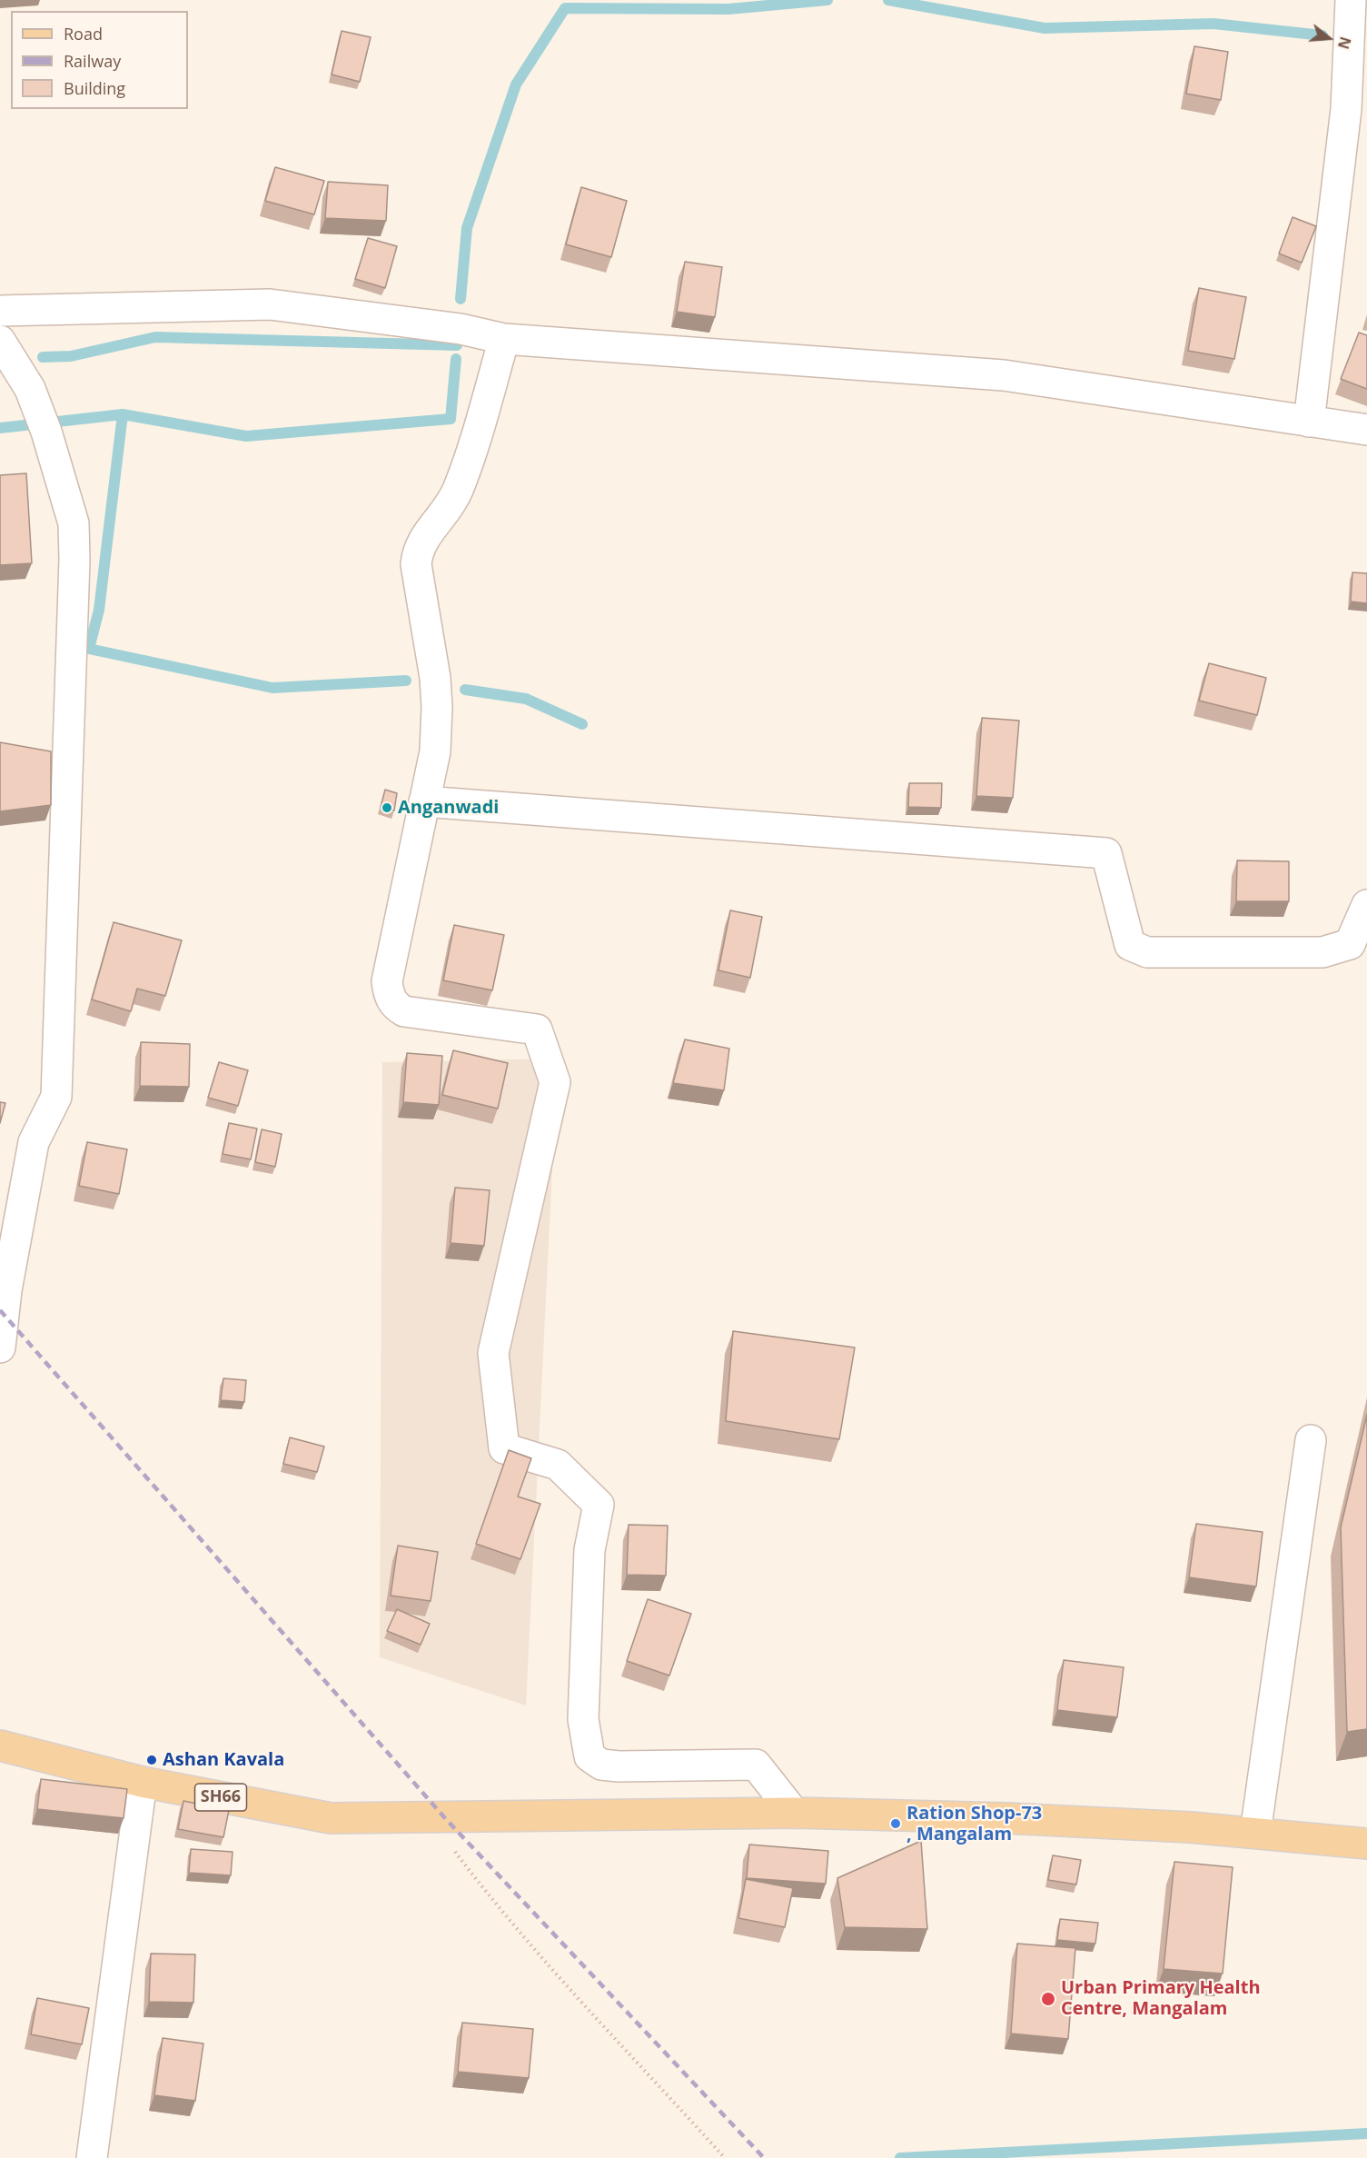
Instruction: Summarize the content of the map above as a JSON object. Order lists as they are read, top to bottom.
{
  "streets": {
    "main road": ["SH66"]
  },
  "places": [
    "Anganwadi",
    "Ashan Kavala",
    "Ration Shop-73 , Mangalam",
    "Urban Primary Health Centre, Mangalam"
  ],
  "legend": ["Road", "Railway", "Building"],
  "north": "right"
}
